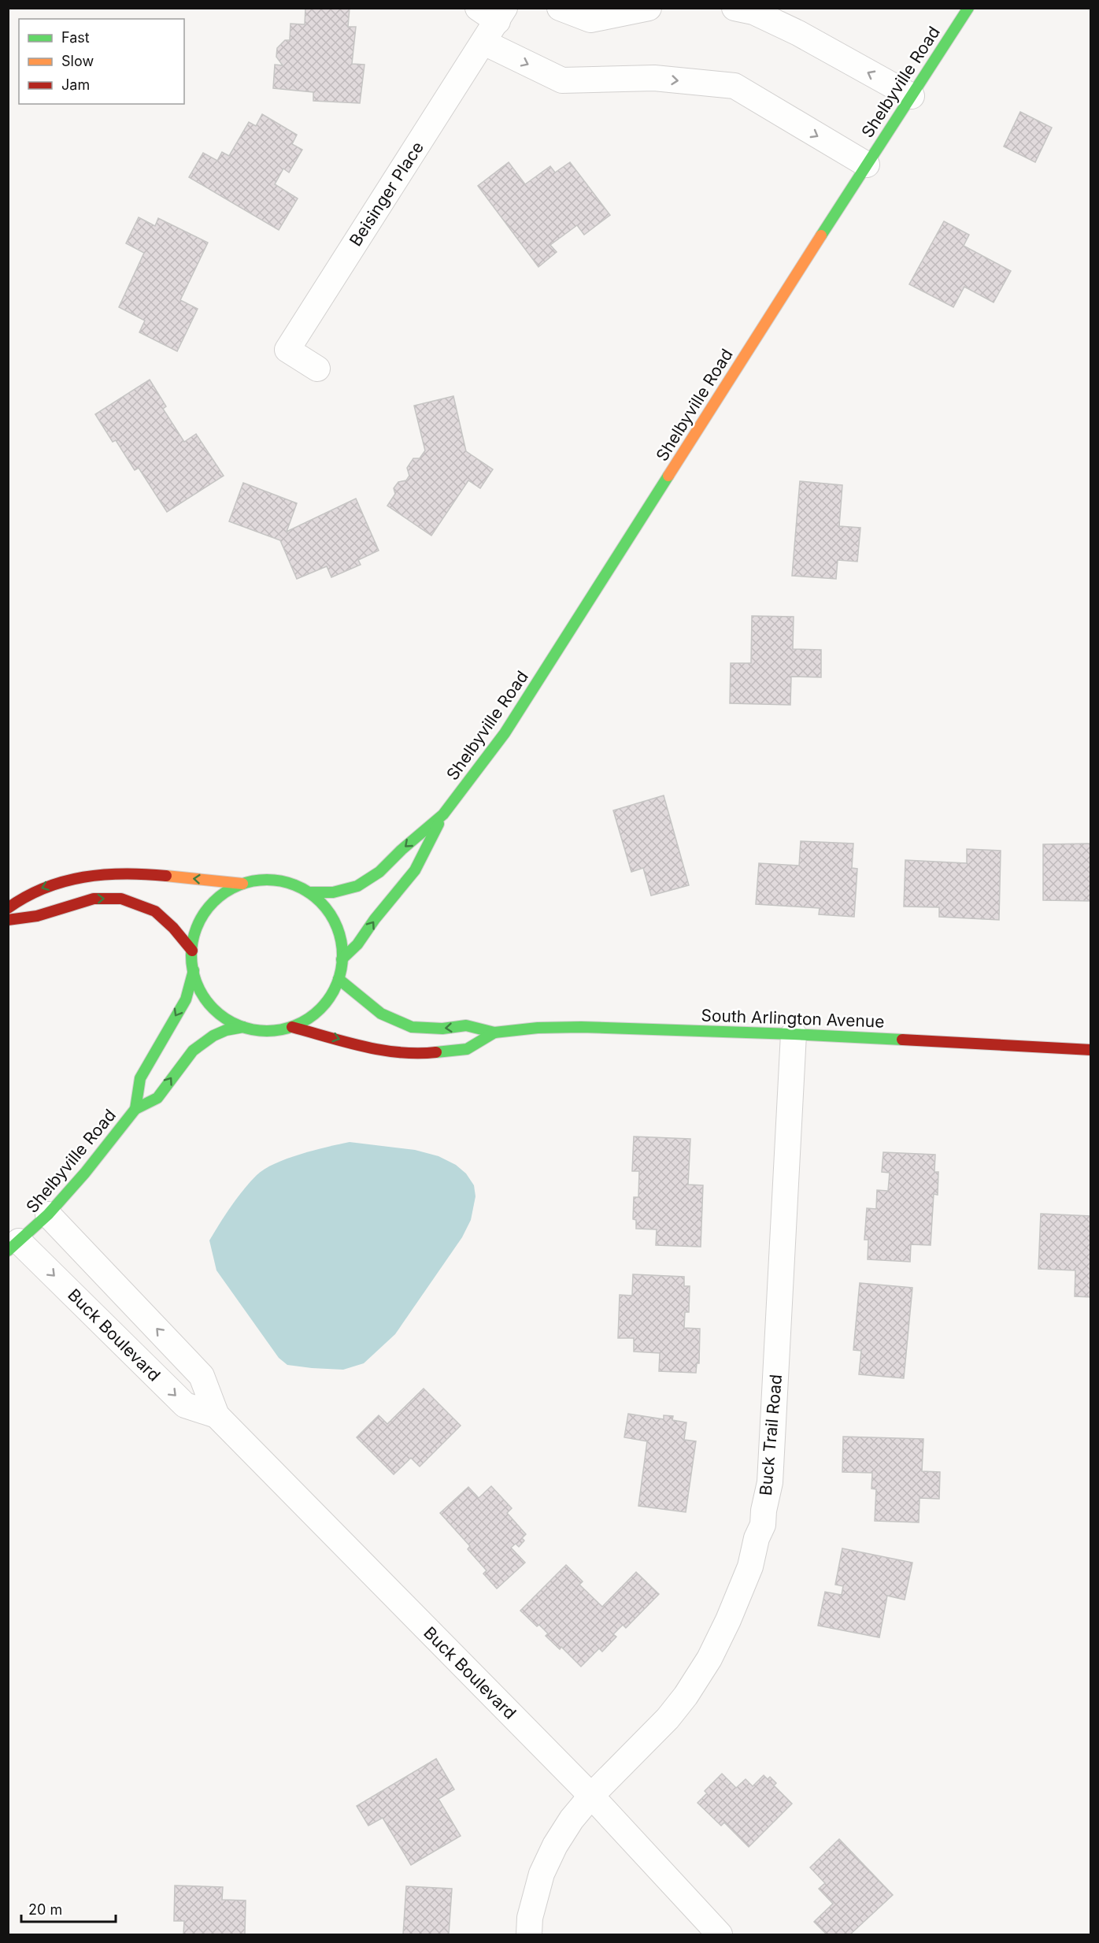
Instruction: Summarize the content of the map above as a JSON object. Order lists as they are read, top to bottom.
{
  "streets": {
    "main road": ["Shelbyville Road", "South Arlington Avenue"],
    "street": ["Beisinger Place", "Buck Boulevard", "Buck Trail Road"]
  },
  "crossings": [
    ["Shelbyville Road", "Buck Boulevard"],
    ["South Arlington Avenue", "Buck Trail Road"],
    ["Buck Boulevard", "Buck Trail Road"]
  ],
  "legend": ["Fast", "Slow", "Jam"],
  "scale_bar": "20 m"
}
